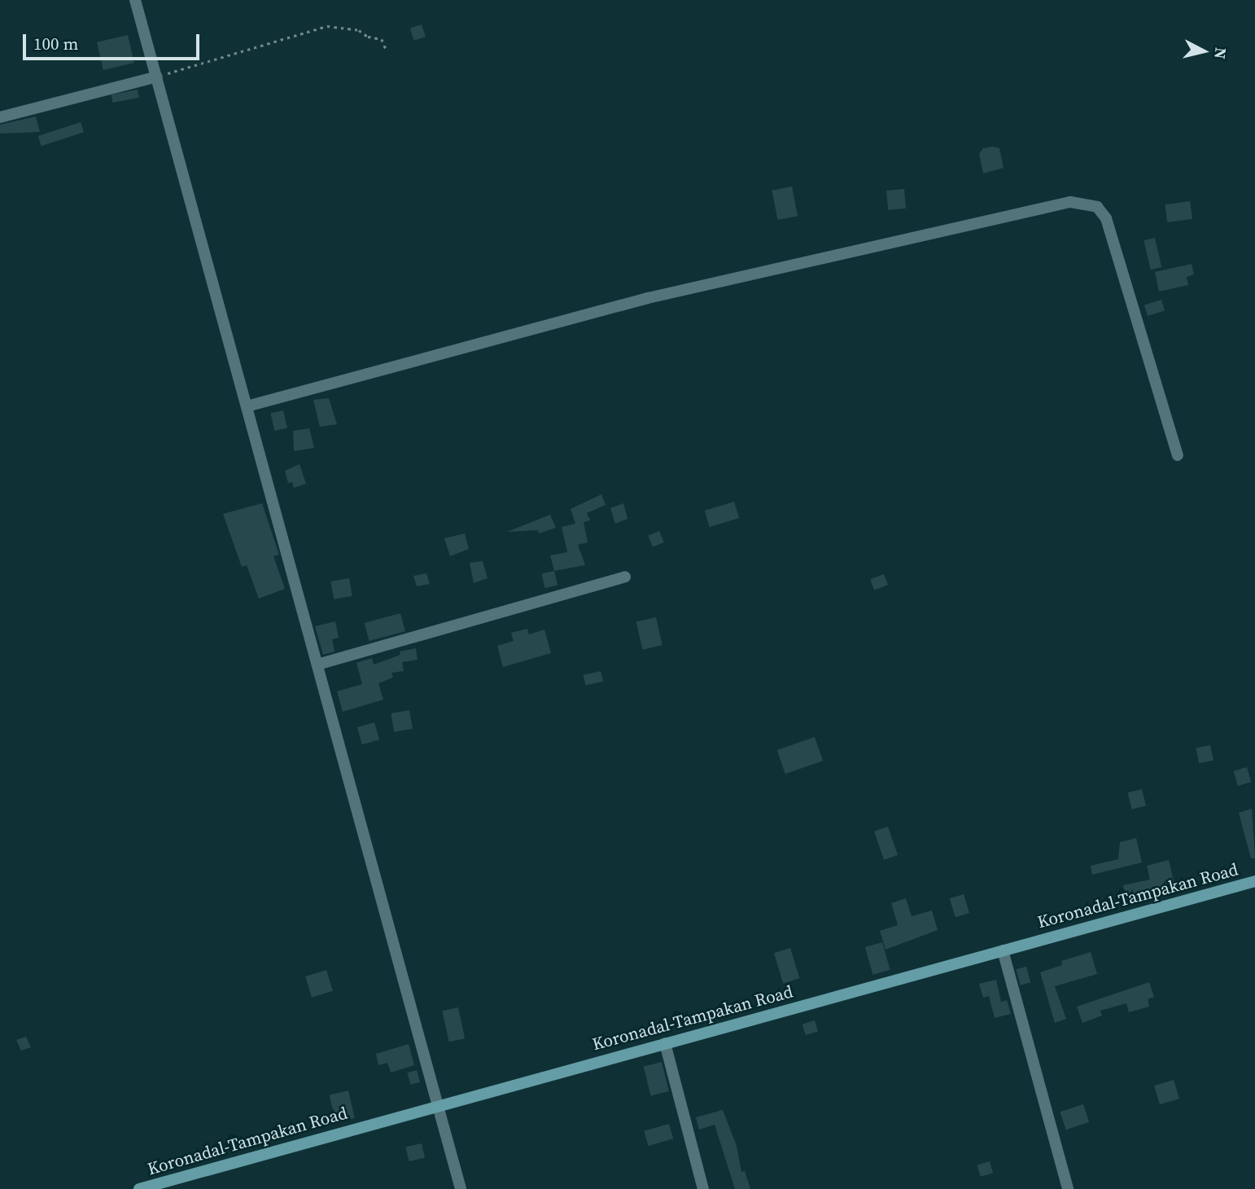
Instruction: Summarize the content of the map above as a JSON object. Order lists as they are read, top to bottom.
{
  "streets": {
    "main road": ["Koronadal-Tampakan Road"]
  },
  "scale_bar": "100 m",
  "north": "right"
}
